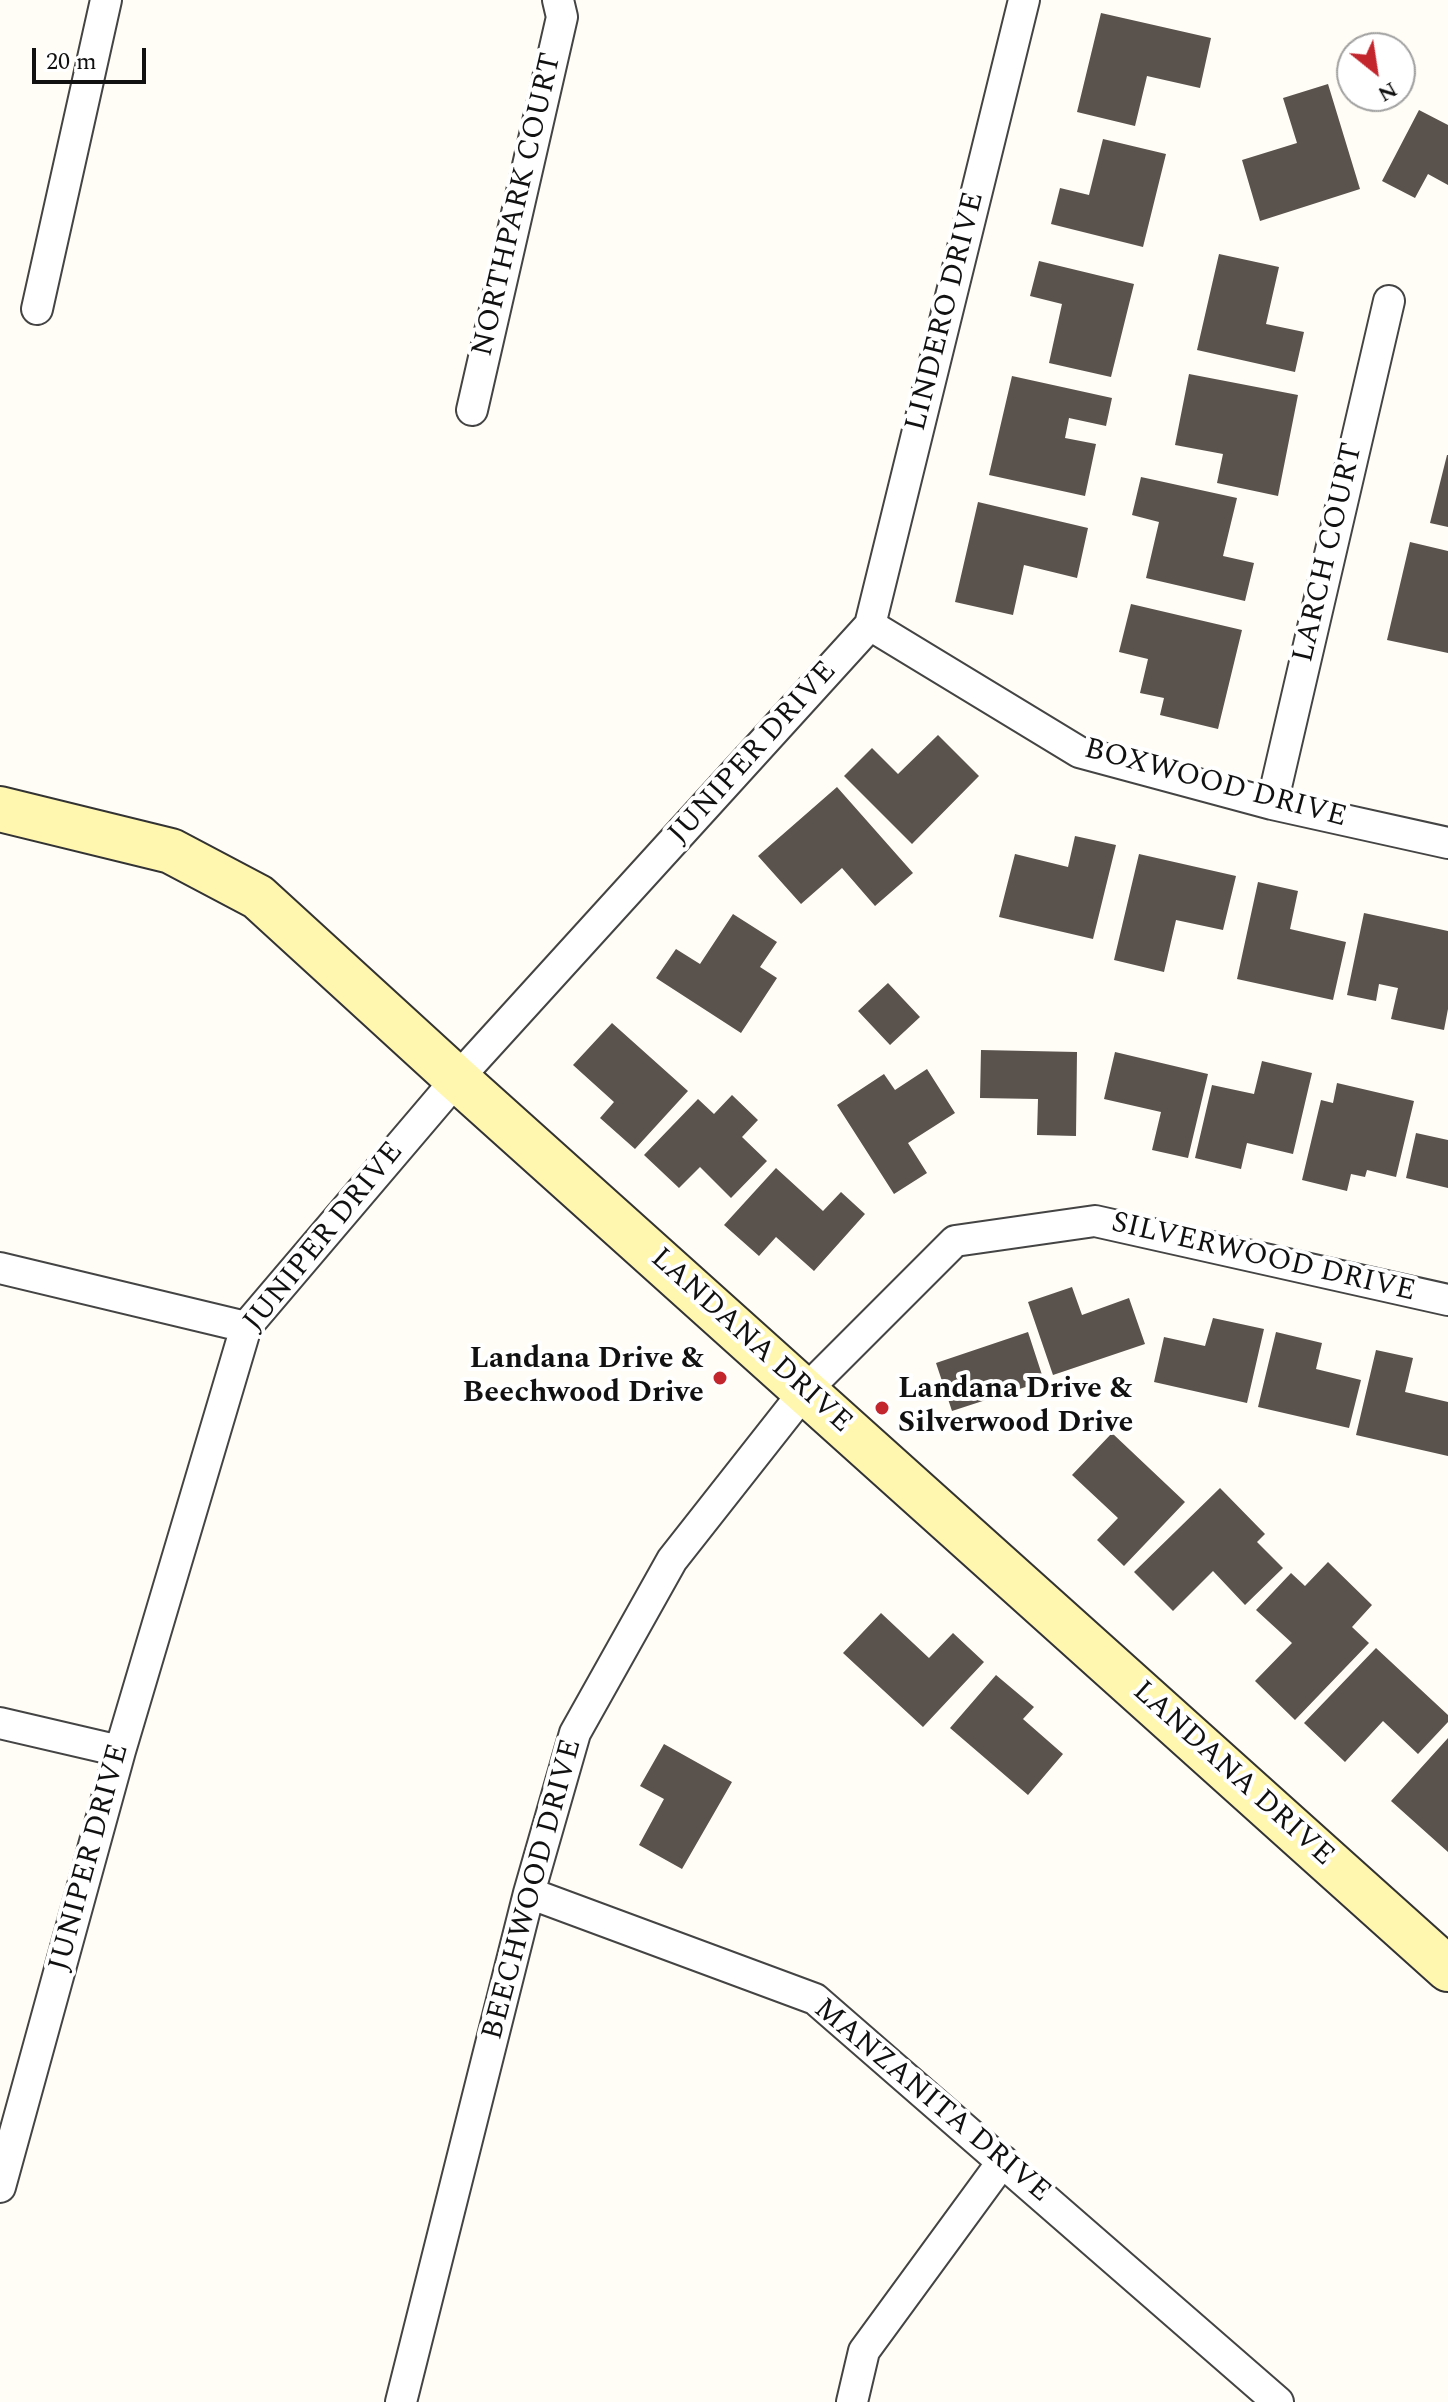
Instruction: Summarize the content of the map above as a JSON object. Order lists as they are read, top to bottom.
{
  "streets": {
    "street": [
      "NORTHPARK COURT",
      "LINDERO DRIVE",
      "LARCH COURT",
      "JUNIPER DRIVE",
      "BOXWOOD DRIVE",
      "SILVERWOOD DRIVE",
      "LANDANA DRIVE",
      "BEECHWOOD DRIVE",
      "MANZANITA DRIVE"
    ]
  },
  "crossings": [
    ["LINDERO DRIVE", "JUNIPER DRIVE"],
    ["LINDERO DRIVE", "BOXWOOD DRIVE"],
    ["LARCH COURT", "BOXWOOD DRIVE"],
    ["JUNIPER DRIVE", "BOXWOOD DRIVE"],
    ["JUNIPER DRIVE", "LANDANA DRIVE"],
    ["SILVERWOOD DRIVE", "LANDANA DRIVE"],
    ["SILVERWOOD DRIVE", "BEECHWOOD DRIVE"],
    ["LANDANA DRIVE", "BEECHWOOD DRIVE"],
    ["BEECHWOOD DRIVE", "MANZANITA DRIVE"]
  ],
  "places": ["Landana Drive & Beechwood Drive", "Landana Drive & Silverwood Drive"],
  "scale_bar": "20 m",
  "north": "bottom right"
}
